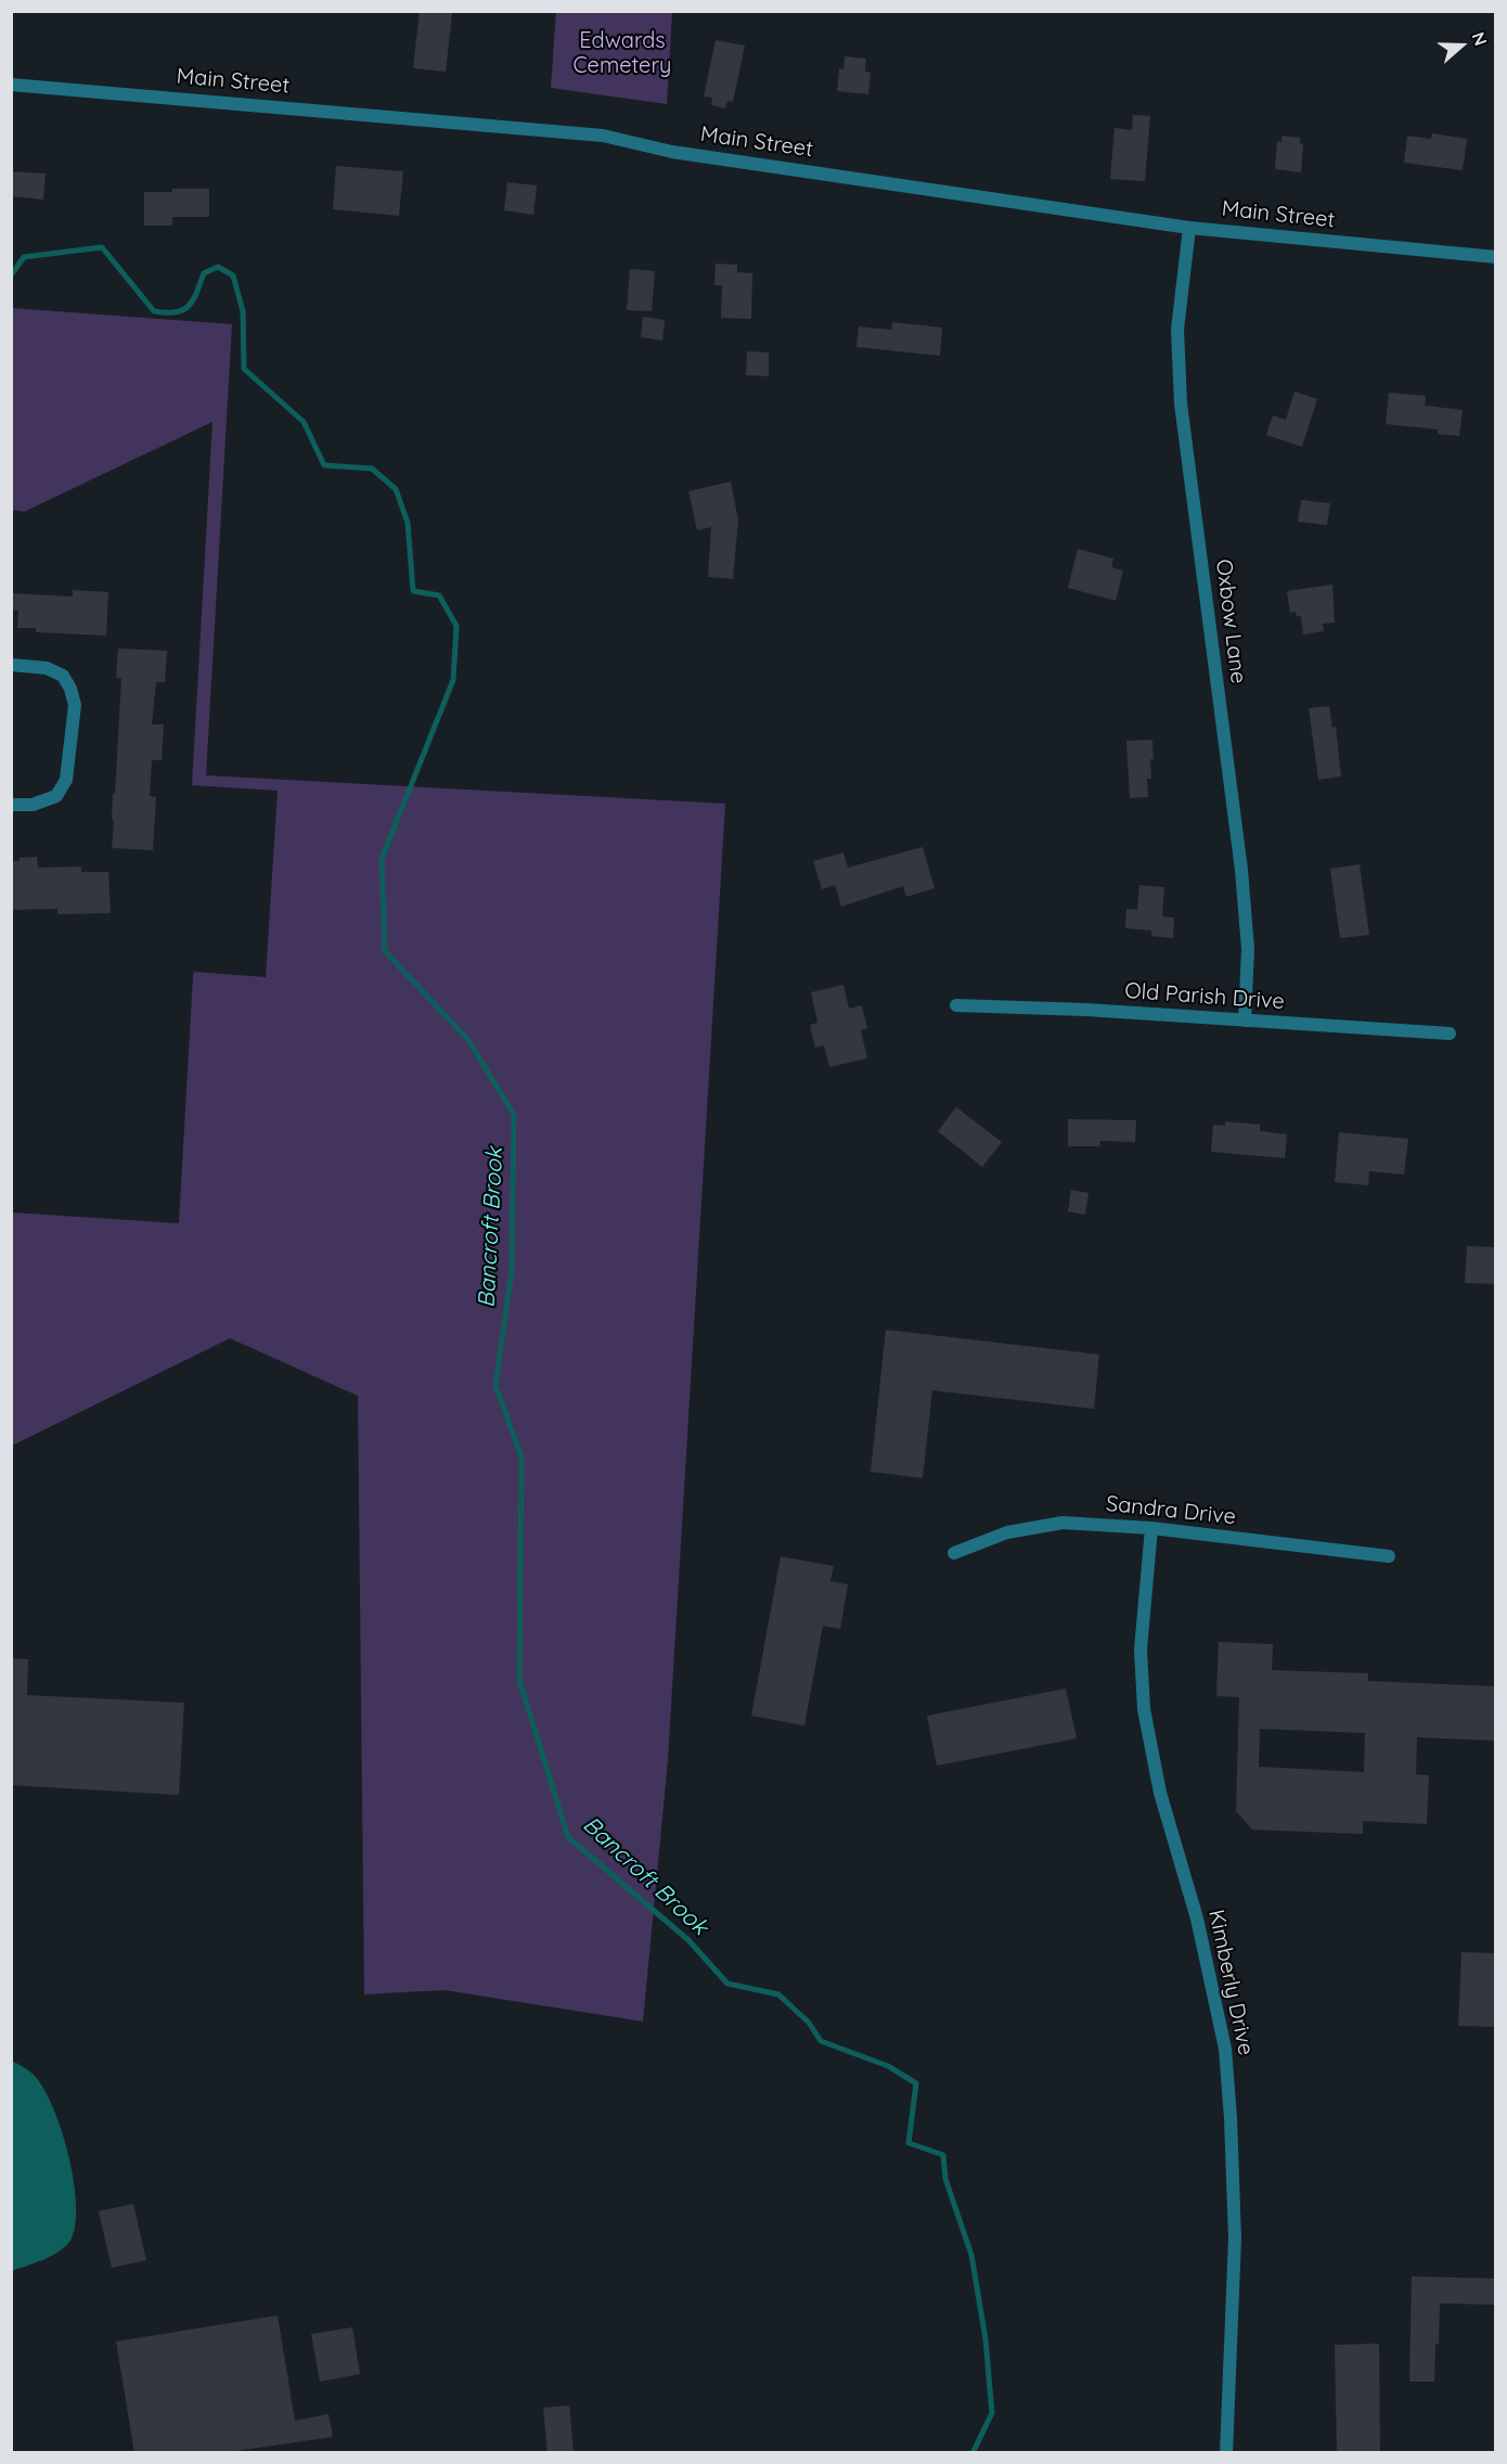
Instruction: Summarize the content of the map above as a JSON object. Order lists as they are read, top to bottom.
{
  "streets": {
    "street": [
      "Main Street",
      "Oxbow Lane",
      "Old Parish Drive",
      "Sandra Drive",
      "Kimberly Drive"
    ]
  },
  "crossings": [
    ["Main Street", "Oxbow Lane"],
    ["Oxbow Lane", "Old Parish Drive"],
    ["Sandra Drive", "Kimberly Drive"]
  ],
  "water": ["Bancroft Brook"],
  "parks": ["Edwards Cemetery"],
  "north": "right"
}
